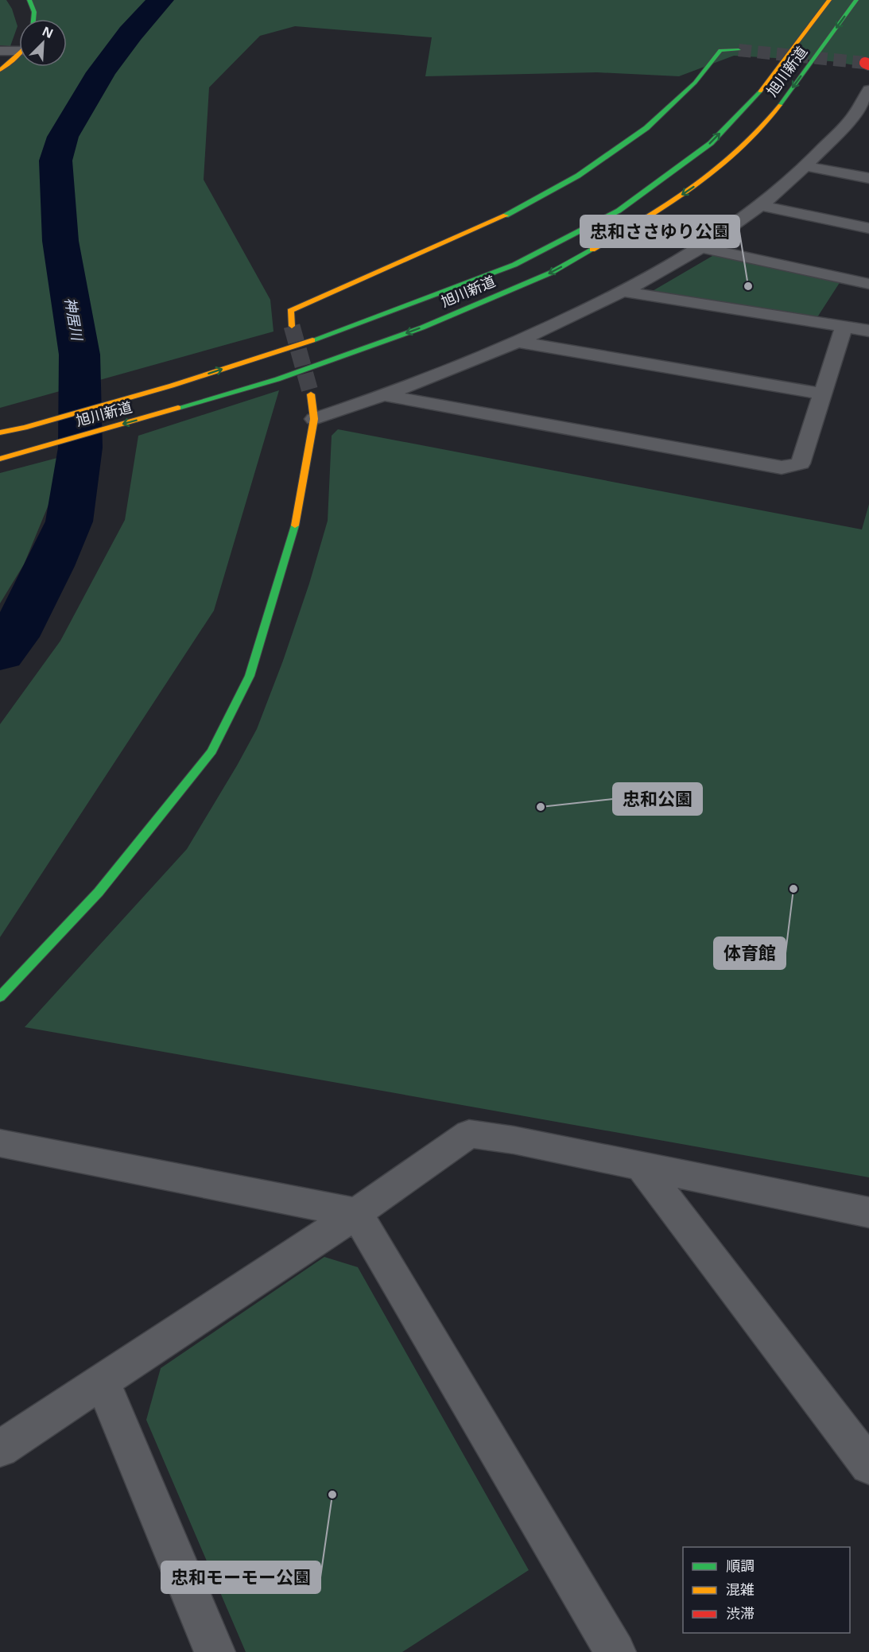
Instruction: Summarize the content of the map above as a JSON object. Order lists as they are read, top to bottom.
{
  "streets": {
    "main road": ["旭川新道"]
  },
  "water": ["神居川"],
  "places": [
    "忠和ささゆり公園",
    "忠和公園",
    "体育館",
    "忠和モーモー公園"
  ],
  "legend": ["順調", "混雑", "渋滞"],
  "north": "top right"
}
